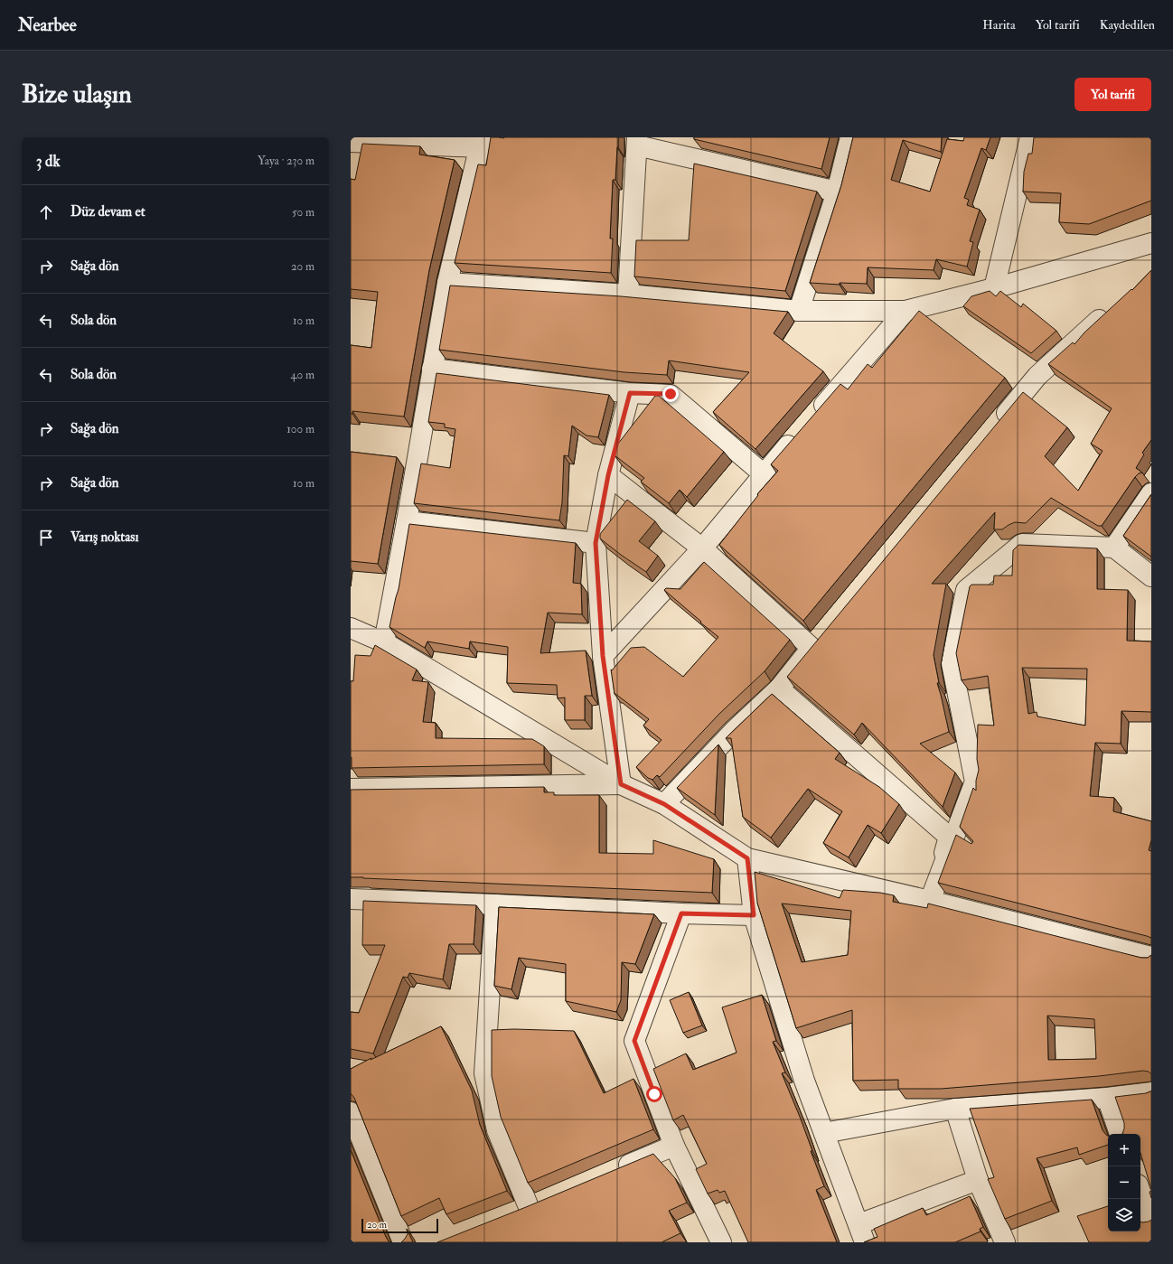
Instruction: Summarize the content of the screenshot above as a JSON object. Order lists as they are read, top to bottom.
{
  "scale_bar": "20 m",
  "page": {
    "header": "Nearbee",
    "nav": ["Harita", "Yol tarifi", "Kaydedilen"],
    "buttons": "Yol tarifi",
    "title": "Bize ulaşın",
    "heading": ["3 dk", "Yaya · 230 m"],
    "list": [
      ["Düz devam et", "50 m"],
      ["Sağa dön", "20 m"],
      ["Sola dön", "10 m"],
      ["Sola dön", "40 m"],
      ["Sağa dön", "100 m"],
      ["Sağa dön", "10 m"],
      "Varış noktası"
    ],
    "map_buttons": ["+", "−"],
    "scale": "20 m"
  }
}
